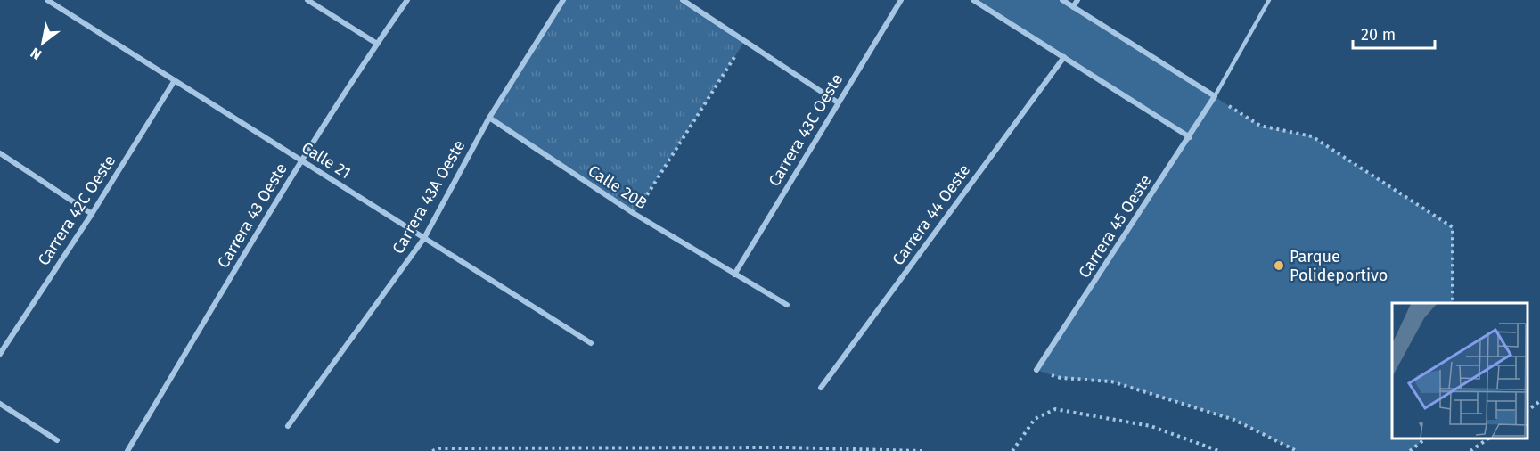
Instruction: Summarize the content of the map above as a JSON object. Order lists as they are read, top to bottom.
{
  "streets": {
    "street": [
      "Carrera 43C Oeste",
      "Calle 21",
      "Calle 20B",
      "Carrera 43A Oeste",
      "Carrera 42C Oeste",
      "Carrera 44 Oeste",
      "Carrera 43 Oeste",
      "Carrera 45 Oeste"
    ]
  },
  "crossings": [
    ["Carrera 43C Oeste", "Calle 20B"],
    ["Calle 21", "Carrera 43A Oeste"],
    ["Calle 21", "Carrera 42C Oeste"],
    ["Calle 21", "Carrera 43 Oeste"],
    ["Calle 20B", "Carrera 43A Oeste"]
  ],
  "places": ["Parque Polideportivo"],
  "scale_bar": "20 m",
  "north": "bottom left"
}
